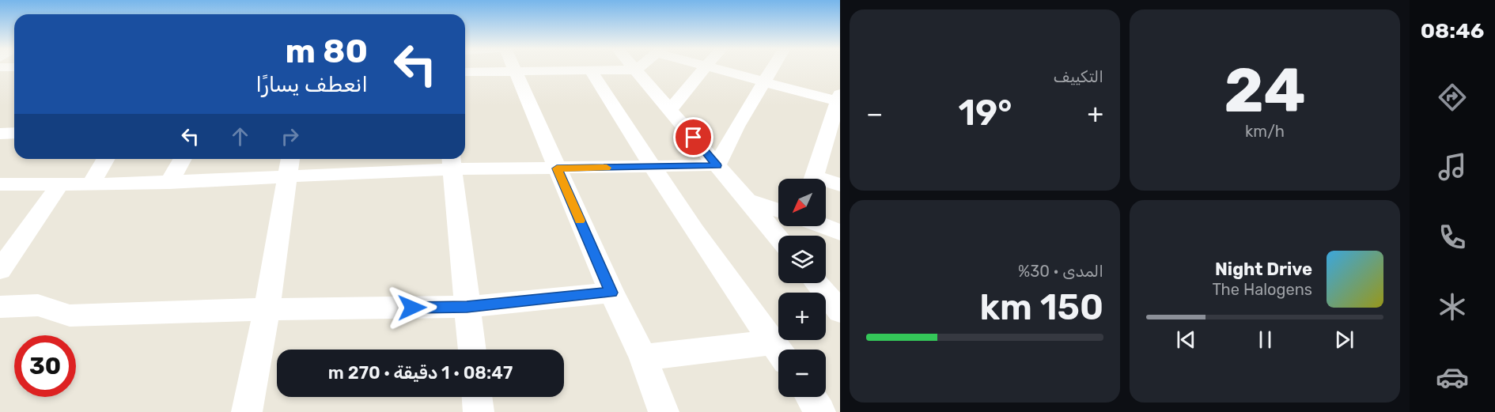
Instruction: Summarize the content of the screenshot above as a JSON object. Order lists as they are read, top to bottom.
{
  "north": "bottom left",
  "page": {
    "tabs": "08:46",
    "tile": [
      ["24", "km/h"],
      "التكييف",
      ["المدى · 30%", "150 km"]
    ],
    "turn": ["80 m", "انعطف يسارًا"],
    "heat": ["−", "19°", "+"],
    "map_buttons": ["+", "−"],
    "song": ["Night Drive", "The Halogens"],
    "limit": "30",
    "trip": "08:47 · 1 دقيقة · 270 m"
  }
}
